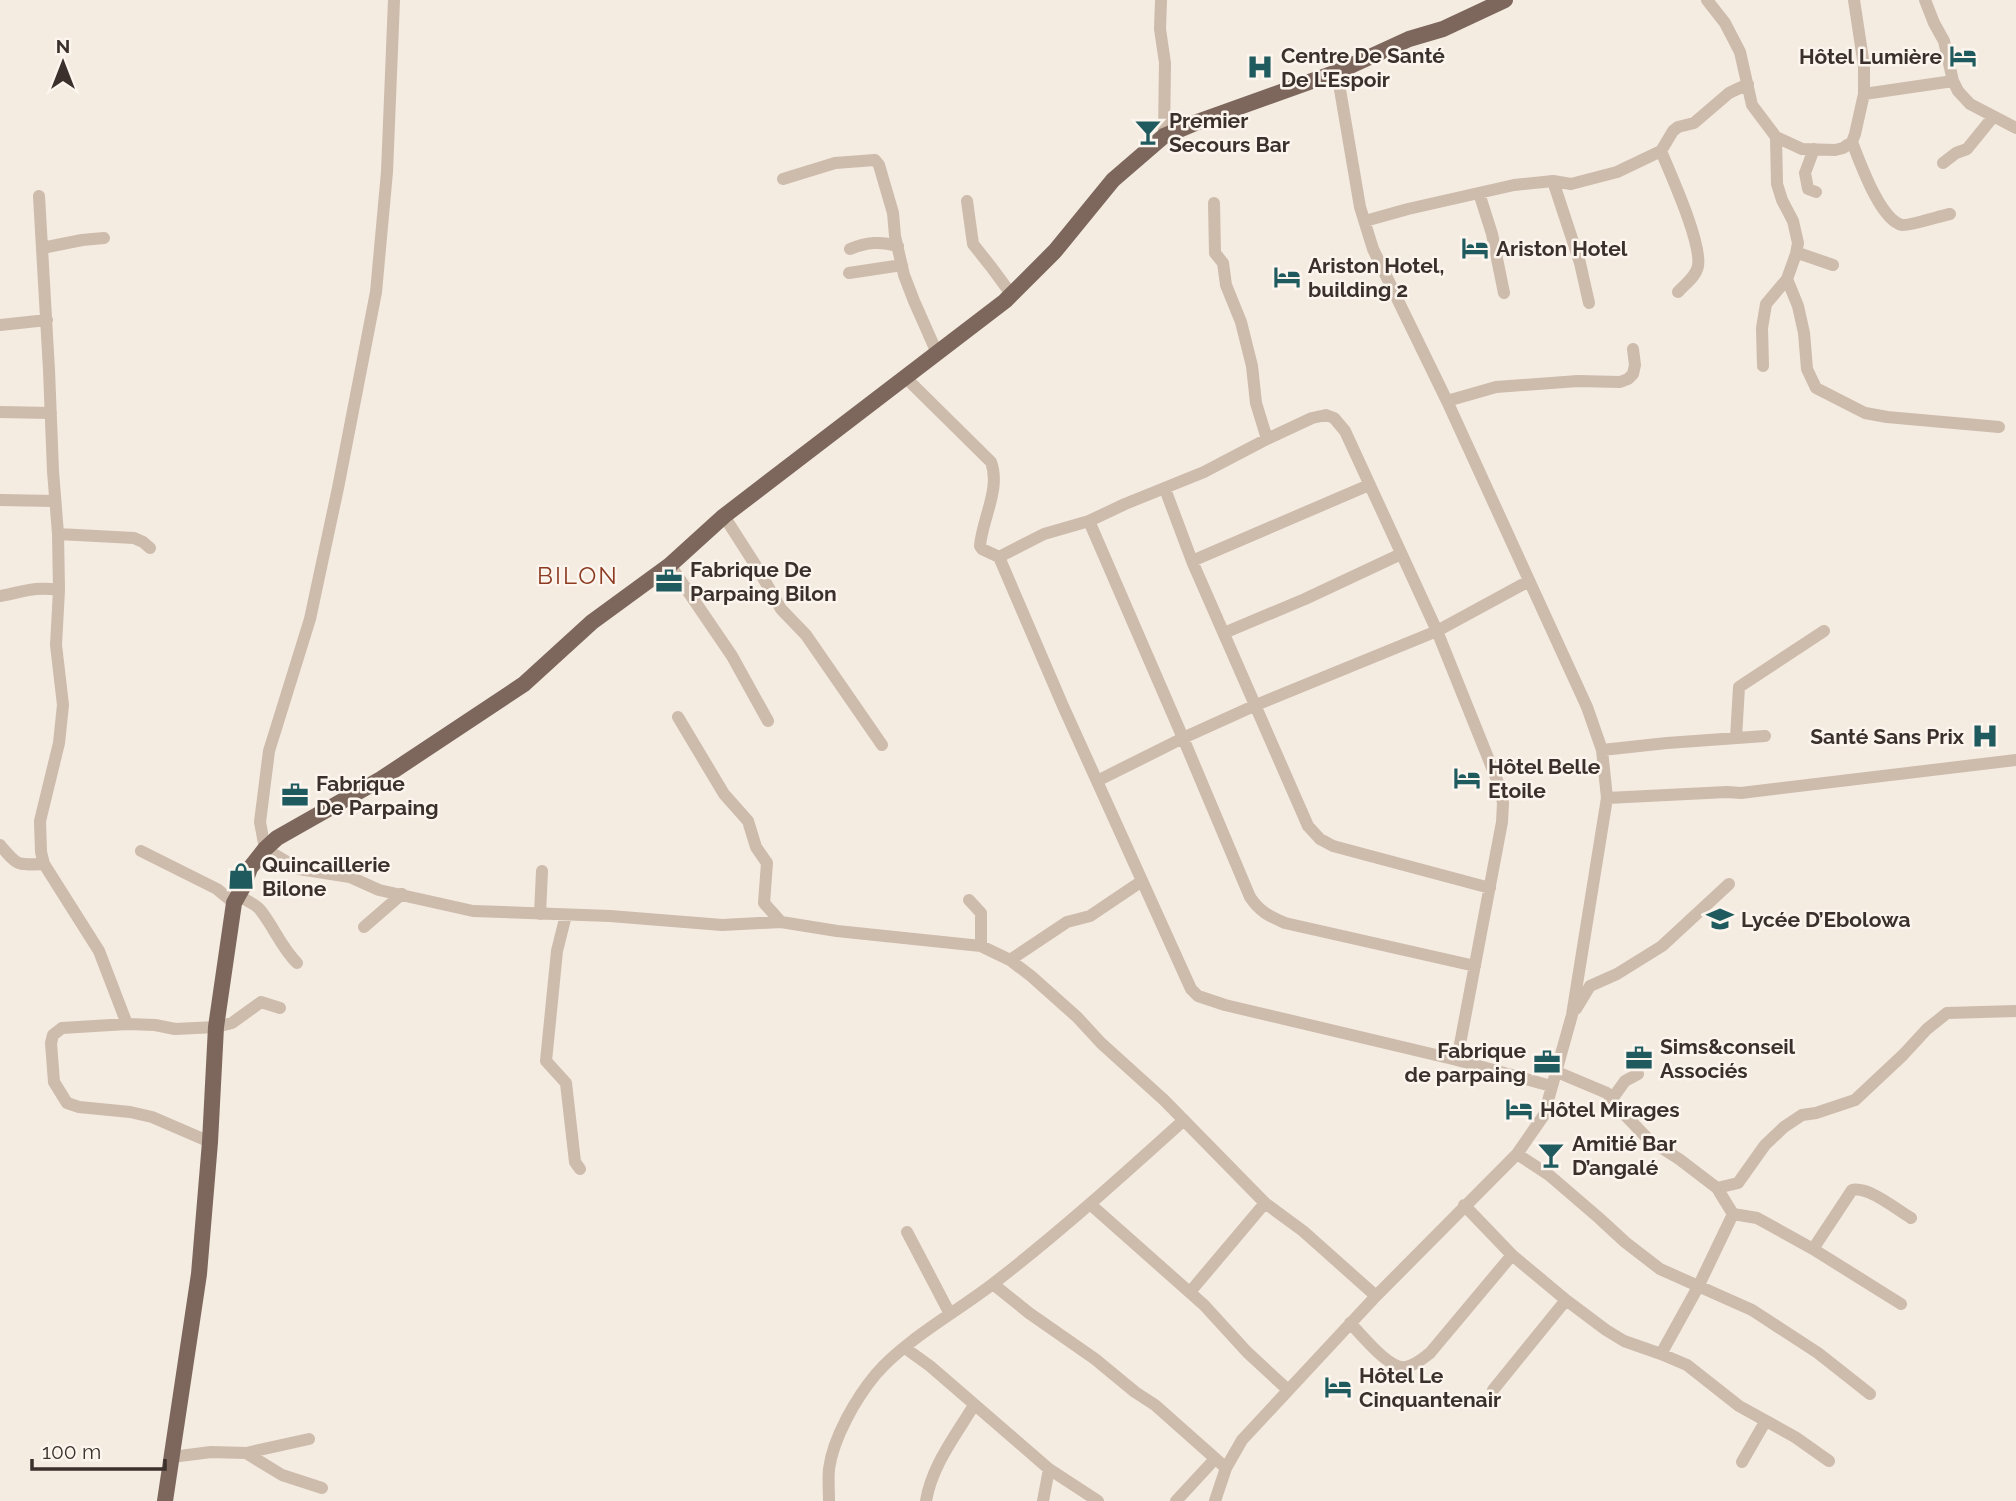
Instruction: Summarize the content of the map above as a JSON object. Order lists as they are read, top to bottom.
{
  "districts": ["BILON"],
  "places": {
    "hotel": [
      "Hôtel Lumière",
      "Ariston Hotel",
      "Ariston Hotel, building 2",
      "Hôtel Belle Etoile",
      "Hôtel Mirages",
      "Hôtel Le Cinquantenair"
    ],
    "hospital": ["Centre De Santé De L’Espoir", "Santé Sans Prix"],
    "bar": ["Premier Secours Bar", "Amitié Bar D’angalé"],
    "office": [
      "Fabrique De Parpaing Bilon",
      "Fabrique De Parpaing",
      "Sims&conseil Associés",
      "Fabrique de parpaing"
    ],
    "shop": ["Quincaillerie Bilone"],
    "school or university": ["Lycée D’Ebolowa"]
  },
  "scale_bar": "100 m",
  "north": "top"
}
